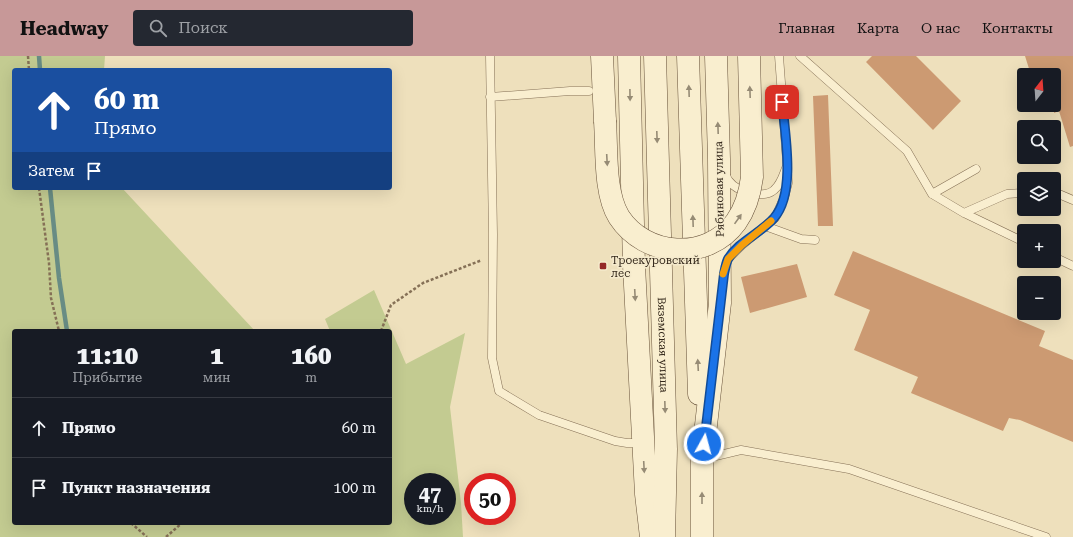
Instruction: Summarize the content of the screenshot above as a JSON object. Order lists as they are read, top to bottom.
{
  "streets": {
    "main road": ["Рябиновая улица", "Вяземская улица"]
  },
  "places": {
    "transit": ["Троекуровский лес"]
  },
  "north": "top",
  "page": {
    "header": "Headway",
    "search": "Поиск",
    "nav": [
      "Главная",
      "Карта",
      "О нас",
      "Контакты"
    ],
    "map_buttons": ["+", "−"],
    "turn": ["60 m", "Прямо"],
    "then": "Затем",
    "eta": [
      "11:10",
      "Прибытие",
      "1",
      "мин",
      "160",
      "m"
    ],
    "list": [
      {
        "name": "Прямо",
        "value": "60 m"
      },
      {
        "name": "Пункт назначения",
        "value": "100 m"
      }
    ],
    "speed": "47 km/h",
    "limit": "50"
  }
}
